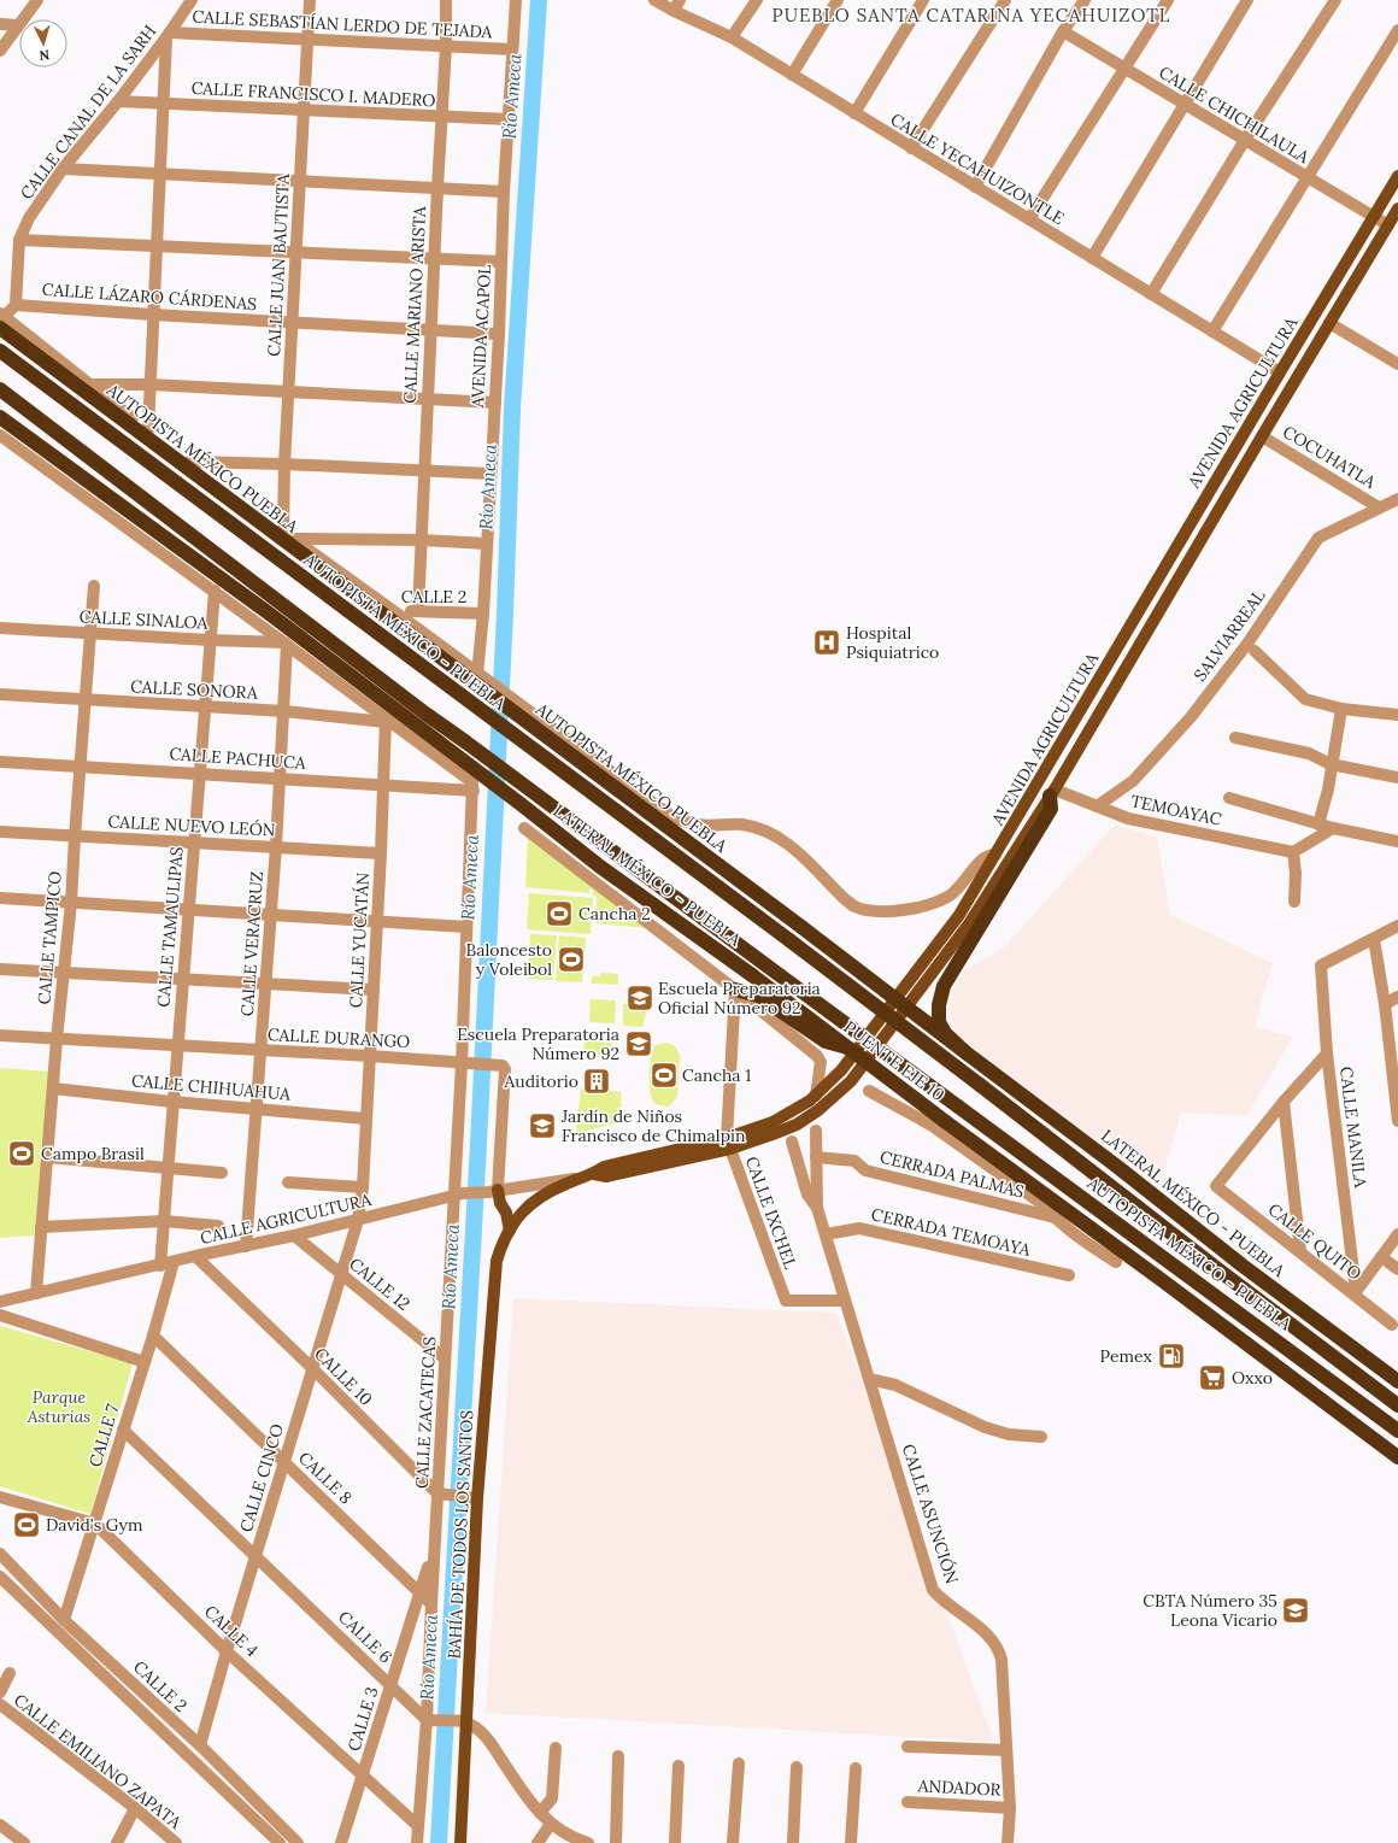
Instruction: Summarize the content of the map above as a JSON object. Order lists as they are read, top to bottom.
{
  "streets": {
    "highway": [
      "AUTOPISTA MÉXICO PUEBLA",
      "AUTOPISTA MÉXICO - PUEBLA",
      "LATERAL MÉXICO - PUEBLA",
      "PUENTE EJE 10"
    ],
    "main road": ["AVENIDA AGRICULTURA", "BAHÍA DE TODOS LOS SANTOS"],
    "street": [
      "CALLE SEBASTÍAN LERDO DE TEJADA",
      "CALLE FRANCISCO I. MADERO",
      "CALLE CANAL DE LA SARH",
      "CALLE CHICHILAULA",
      "CALLE YECAHUIZONTLE",
      "CALLE JUAN BAUTISTA",
      "CALLE LÁZARO CÁRDENAS",
      "CALLE MARIANO ARISTA",
      "AVENIDA ACAPOL",
      "COCUHATLA",
      "CALLE 2",
      "CALLE SINALOA",
      "SALVIARREAL",
      "CALLE SONORA",
      "CALLE PACHUCA",
      "TEMOAYAC",
      "CALLE NUEVO LEÓN",
      "CALLE TAMAULIPAS",
      "CALLE TAMPICO",
      "CALLE YUCATÁN",
      "CALLE VERACRUZ",
      "CALLE DURANGO",
      "CALLE CHIHUAHUA",
      "CALLE MANILA",
      "CERRADA PALMAS",
      "CALLE IXCHEL",
      "CALLE AGRICULTURA",
      "CERRADA TEMOAYA",
      "CALLE QUITO",
      "CALLE 12",
      "CALLE 10",
      "CALLE ZACATECAS",
      "CALLE 7",
      "CALLE CINCO",
      "CALLE 8",
      "CALLE ASUNCIÓN",
      "CALLE 4",
      "CALLE 6",
      "CALLE 3",
      "CALLE EMILIANO ZAPATA",
      "ANDADOR"
    ]
  },
  "crossings": [
    ["CALLE SEBASTÍAN LERDO DE TEJADA", "CALLE CANAL DE LA SARH"],
    ["CALLE SEBASTÍAN LERDO DE TEJADA", "CALLE JUAN BAUTISTA"],
    ["CALLE SEBASTÍAN LERDO DE TEJADA", "CALLE MARIANO ARISTA"],
    ["CALLE SEBASTÍAN LERDO DE TEJADA", "AVENIDA ACAPOL"],
    ["CALLE FRANCISCO I. MADERO", "CALLE CANAL DE LA SARH"],
    ["CALLE FRANCISCO I. MADERO", "CALLE JUAN BAUTISTA"],
    ["CALLE FRANCISCO I. MADERO", "CALLE MARIANO ARISTA"],
    ["CALLE FRANCISCO I. MADERO", "AVENIDA ACAPOL"],
    ["CALLE CANAL DE LA SARH", "CALLE LÁZARO CÁRDENAS"],
    ["CALLE CHICHILAULA", "AVENIDA AGRICULTURA"],
    ["CALLE YECAHUIZONTLE", "AVENIDA AGRICULTURA"],
    ["CALLE JUAN BAUTISTA", "CALLE LÁZARO CÁRDENAS"],
    ["CALLE JUAN BAUTISTA", "AUTOPISTA MÉXICO PUEBLA"],
    ["CALLE LÁZARO CÁRDENAS", "CALLE MARIANO ARISTA"],
    ["CALLE LÁZARO CÁRDENAS", "AVENIDA ACAPOL"],
    ["CALLE MARIANO ARISTA", "CALLE 2"],
    ["AVENIDA ACAPOL", "AUTOPISTA MÉXICO PUEBLA"],
    ["AVENIDA ACAPOL", "CALLE 2"],
    ["AVENIDA AGRICULTURA", "COCUHATLA"],
    ["AVENIDA AGRICULTURA", "TEMOAYAC"],
    ["AVENIDA AGRICULTURA", "CALLE IXCHEL"],
    ["AVENIDA AGRICULTURA", "CALLE AGRICULTURA"],
    ["AVENIDA AGRICULTURA", "BAHÍA DE TODOS LOS SANTOS"],
    ["COCUHATLA", "SALVIARREAL"],
    ["AUTOPISTA MÉXICO PUEBLA", "CALLE 2"],
    ["AUTOPISTA MÉXICO PUEBLA", "LATERAL MÉXICO - PUEBLA"],
    ["CALLE 2", "CALLE 7"],
    ["CALLE 2", "CALLE CINCO"],
    ["CALLE SINALOA", "CALLE TAMAULIPAS"],
    ["CALLE SINALOA", "CALLE TAMPICO"],
    ["CALLE SINALOA", "CALLE VERACRUZ"],
    ["AUTOPISTA MÉXICO - PUEBLA", "PUENTE EJE 10"],
    ["SALVIARREAL", "TEMOAYAC"],
    ["CALLE SONORA", "CALLE TAMAULIPAS"],
    ["CALLE SONORA", "CALLE TAMPICO"],
    ["CALLE SONORA", "CALLE YUCATÁN"],
    ["CALLE SONORA", "CALLE VERACRUZ"],
    ["CALLE PACHUCA", "CALLE TAMAULIPAS"],
    ["CALLE PACHUCA", "CALLE TAMPICO"],
    ["CALLE PACHUCA", "CALLE YUCATÁN"],
    ["CALLE PACHUCA", "CALLE VERACRUZ"],
    ["CALLE PACHUCA", "CALLE ZACATECAS"],
    ["CALLE NUEVO LEÓN", "CALLE TAMAULIPAS"],
    ["CALLE NUEVO LEÓN", "CALLE TAMPICO"],
    ["CALLE NUEVO LEÓN", "CALLE YUCATÁN"],
    ["CALLE NUEVO LEÓN", "CALLE VERACRUZ"],
    ["LATERAL MÉXICO - PUEBLA", "PUENTE EJE 10"],
    ["CALLE TAMAULIPAS", "CALLE DURANGO"],
    ["CALLE TAMAULIPAS", "CALLE CHIHUAHUA"],
    ["CALLE TAMAULIPAS", "CALLE AGRICULTURA"],
    ["CALLE TAMPICO", "CALLE DURANGO"],
    ["CALLE TAMPICO", "CALLE CHIHUAHUA"],
    ["CALLE TAMPICO", "CALLE AGRICULTURA"],
    ["CALLE YUCATÁN", "CALLE DURANGO"],
    ["CALLE YUCATÁN", "CALLE CHIHUAHUA"],
    ["CALLE YUCATÁN", "CALLE AGRICULTURA"],
    ["CALLE YUCATÁN", "CALLE CINCO"],
    ["CALLE VERACRUZ", "CALLE DURANGO"],
    ["CALLE VERACRUZ", "CALLE CHIHUAHUA"],
    ["CALLE VERACRUZ", "CALLE AGRICULTURA"],
    ["CALLE DURANGO", "CALLE AGRICULTURA"],
    ["CALLE DURANGO", "CALLE ZACATECAS"],
    ["CALLE MANILA", "CALLE QUITO"],
    ["CERRADA PALMAS", "CALLE ASUNCIÓN"],
    ["CALLE IXCHEL", "CALLE ASUNCIÓN"],
    ["CALLE AGRICULTURA", "CALLE 12"],
    ["CALLE AGRICULTURA", "CALLE 10"],
    ["CALLE AGRICULTURA", "CALLE ZACATECAS"],
    ["CALLE AGRICULTURA", "CALLE 7"],
    ["CALLE AGRICULTURA", "CALLE CINCO"],
    ["CALLE AGRICULTURA", "BAHÍA DE TODOS LOS SANTOS"],
    ["CERRADA TEMOAYA", "CALLE ASUNCIÓN"],
    ["CALLE 12", "CALLE ZACATECAS"],
    ["CALLE 12", "CALLE CINCO"],
    ["CALLE 10", "CALLE ZACATECAS"],
    ["CALLE 10", "CALLE CINCO"],
    ["CALLE ZACATECAS", "CALLE 8"],
    ["CALLE ZACATECAS", "CALLE 4"],
    ["CALLE ZACATECAS", "CALLE 6"],
    ["CALLE ZACATECAS", "CALLE 3"],
    ["CALLE 7", "CALLE 8"],
    ["CALLE 7", "CALLE 4"],
    ["CALLE 7", "CALLE 6"],
    ["CALLE CINCO", "CALLE 8"],
    ["CALLE CINCO", "CALLE 4"],
    ["CALLE CINCO", "CALLE 6"],
    ["CALLE 8", "CALLE 3"],
    ["CALLE ASUNCIÓN", "ANDADOR"],
    ["CALLE 4", "CALLE 3"],
    ["CALLE 6", "CALLE 3"]
  ],
  "districts": ["PUEBLO SANTA CATARINA YECAHUIZOTL"],
  "water": ["Río Ameca"],
  "parks": ["Parque Asturias"],
  "places": {
    "hospital": ["Hospital Psiquiatrico"],
    "sports": [
      "Cancha 2",
      "Baloncesto y Voleibol",
      "Cancha 1",
      "Campo Brasil",
      "David's Gym"
    ],
    "school or university": [
      "Escuela Preparatoria Oficial Número 92",
      "Escuela Preparatoria Número 92",
      "Jardín de Niños Francisco de Chimalpin",
      "CBTA Número 35 Leona Vicario"
    ],
    "building": ["Auditorio"],
    "fuel station": ["Pemex"],
    "supermarket": ["Oxxo"]
  },
  "north": "bottom"
}
